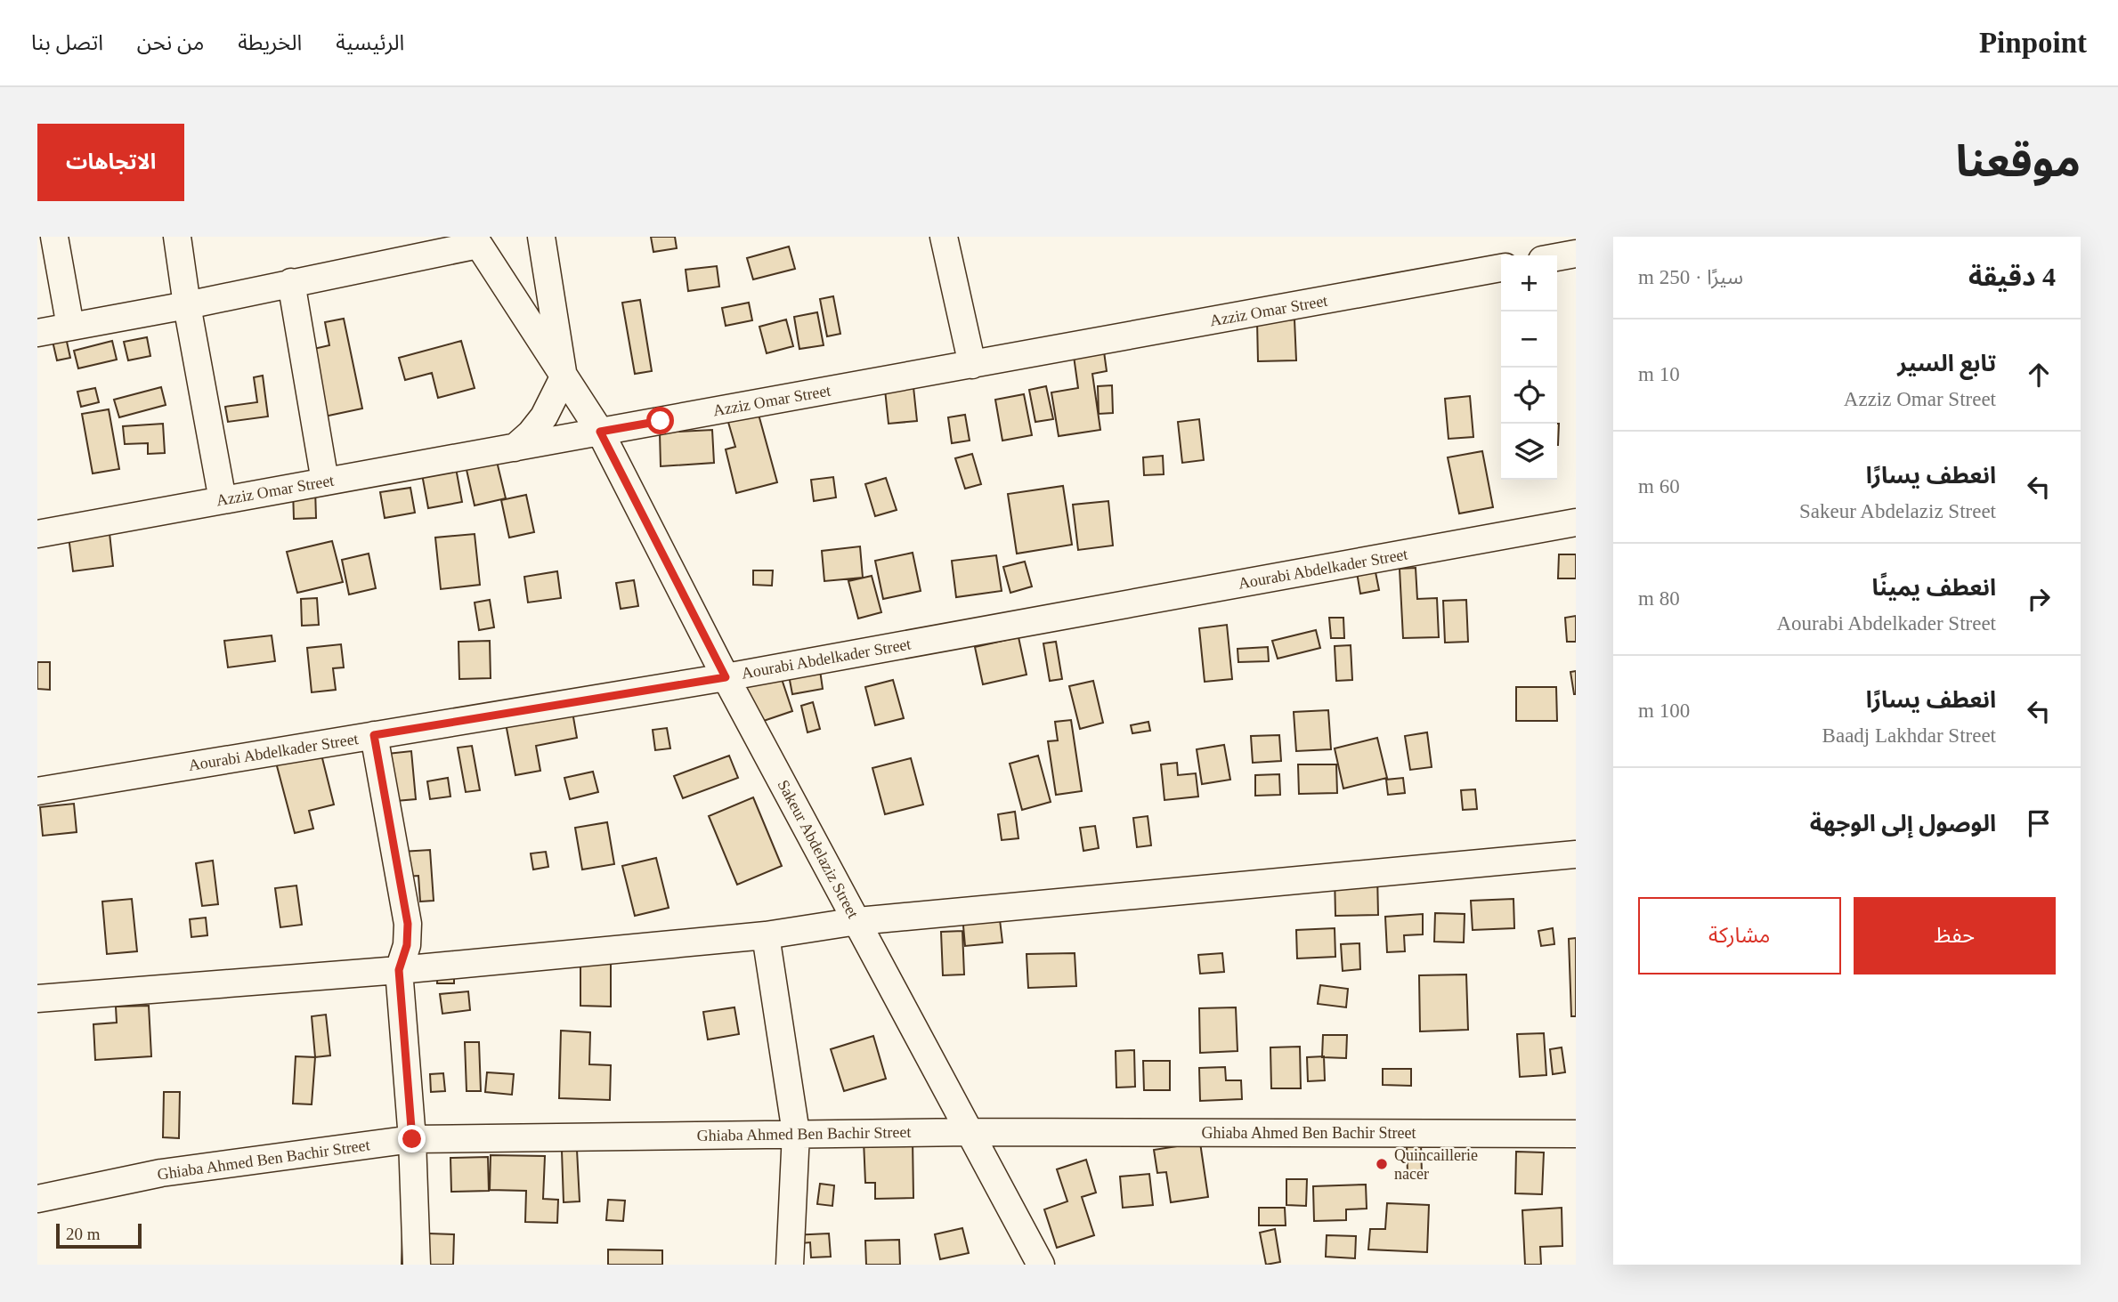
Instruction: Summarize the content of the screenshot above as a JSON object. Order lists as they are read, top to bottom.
{
  "streets": {
    "street": [
      "Azziz Omar Street",
      "Aourabi Abdelkader Street",
      "Sakeur Abdelaziz Street",
      "Ghiaba Ahmed Ben Bachir Street"
    ]
  },
  "crossings": [
    ["Azziz Omar Street", "Sakeur Abdelaziz Street"],
    ["Aourabi Abdelkader Street", "Sakeur Abdelaziz Street"],
    ["Sakeur Abdelaziz Street", "Ghiaba Ahmed Ben Bachir Street"]
  ],
  "places": ["Quincaillerie nacer"],
  "scale_bar": "20 m",
  "page": {
    "header": "Pinpoint",
    "nav": [
      "الرئيسية",
      "الخريطة",
      "من نحن",
      "اتصل بنا"
    ],
    "title": "موقعنا",
    "buttons": [
      "الاتجاهات",
      ["حفظ", "مشاركة"]
    ],
    "heading": ["4 دقيقة", "سيرًا · 250 m"],
    "map_buttons": ["+", "−"],
    "list": [
      ["تابع السير", "Azziz Omar Street", "10 m"],
      ["انعطف يسارًا", "Sakeur Abdelaziz Street", "60 m"],
      ["انعطف يمينًا", "Aourabi Abdelkader Street", "80 m"],
      ["انعطف يسارًا", "Baadj Lakhdar Street", "100 m"],
      "الوصول إلى الوجهة"
    ],
    "scale": "20 m"
  }
}
